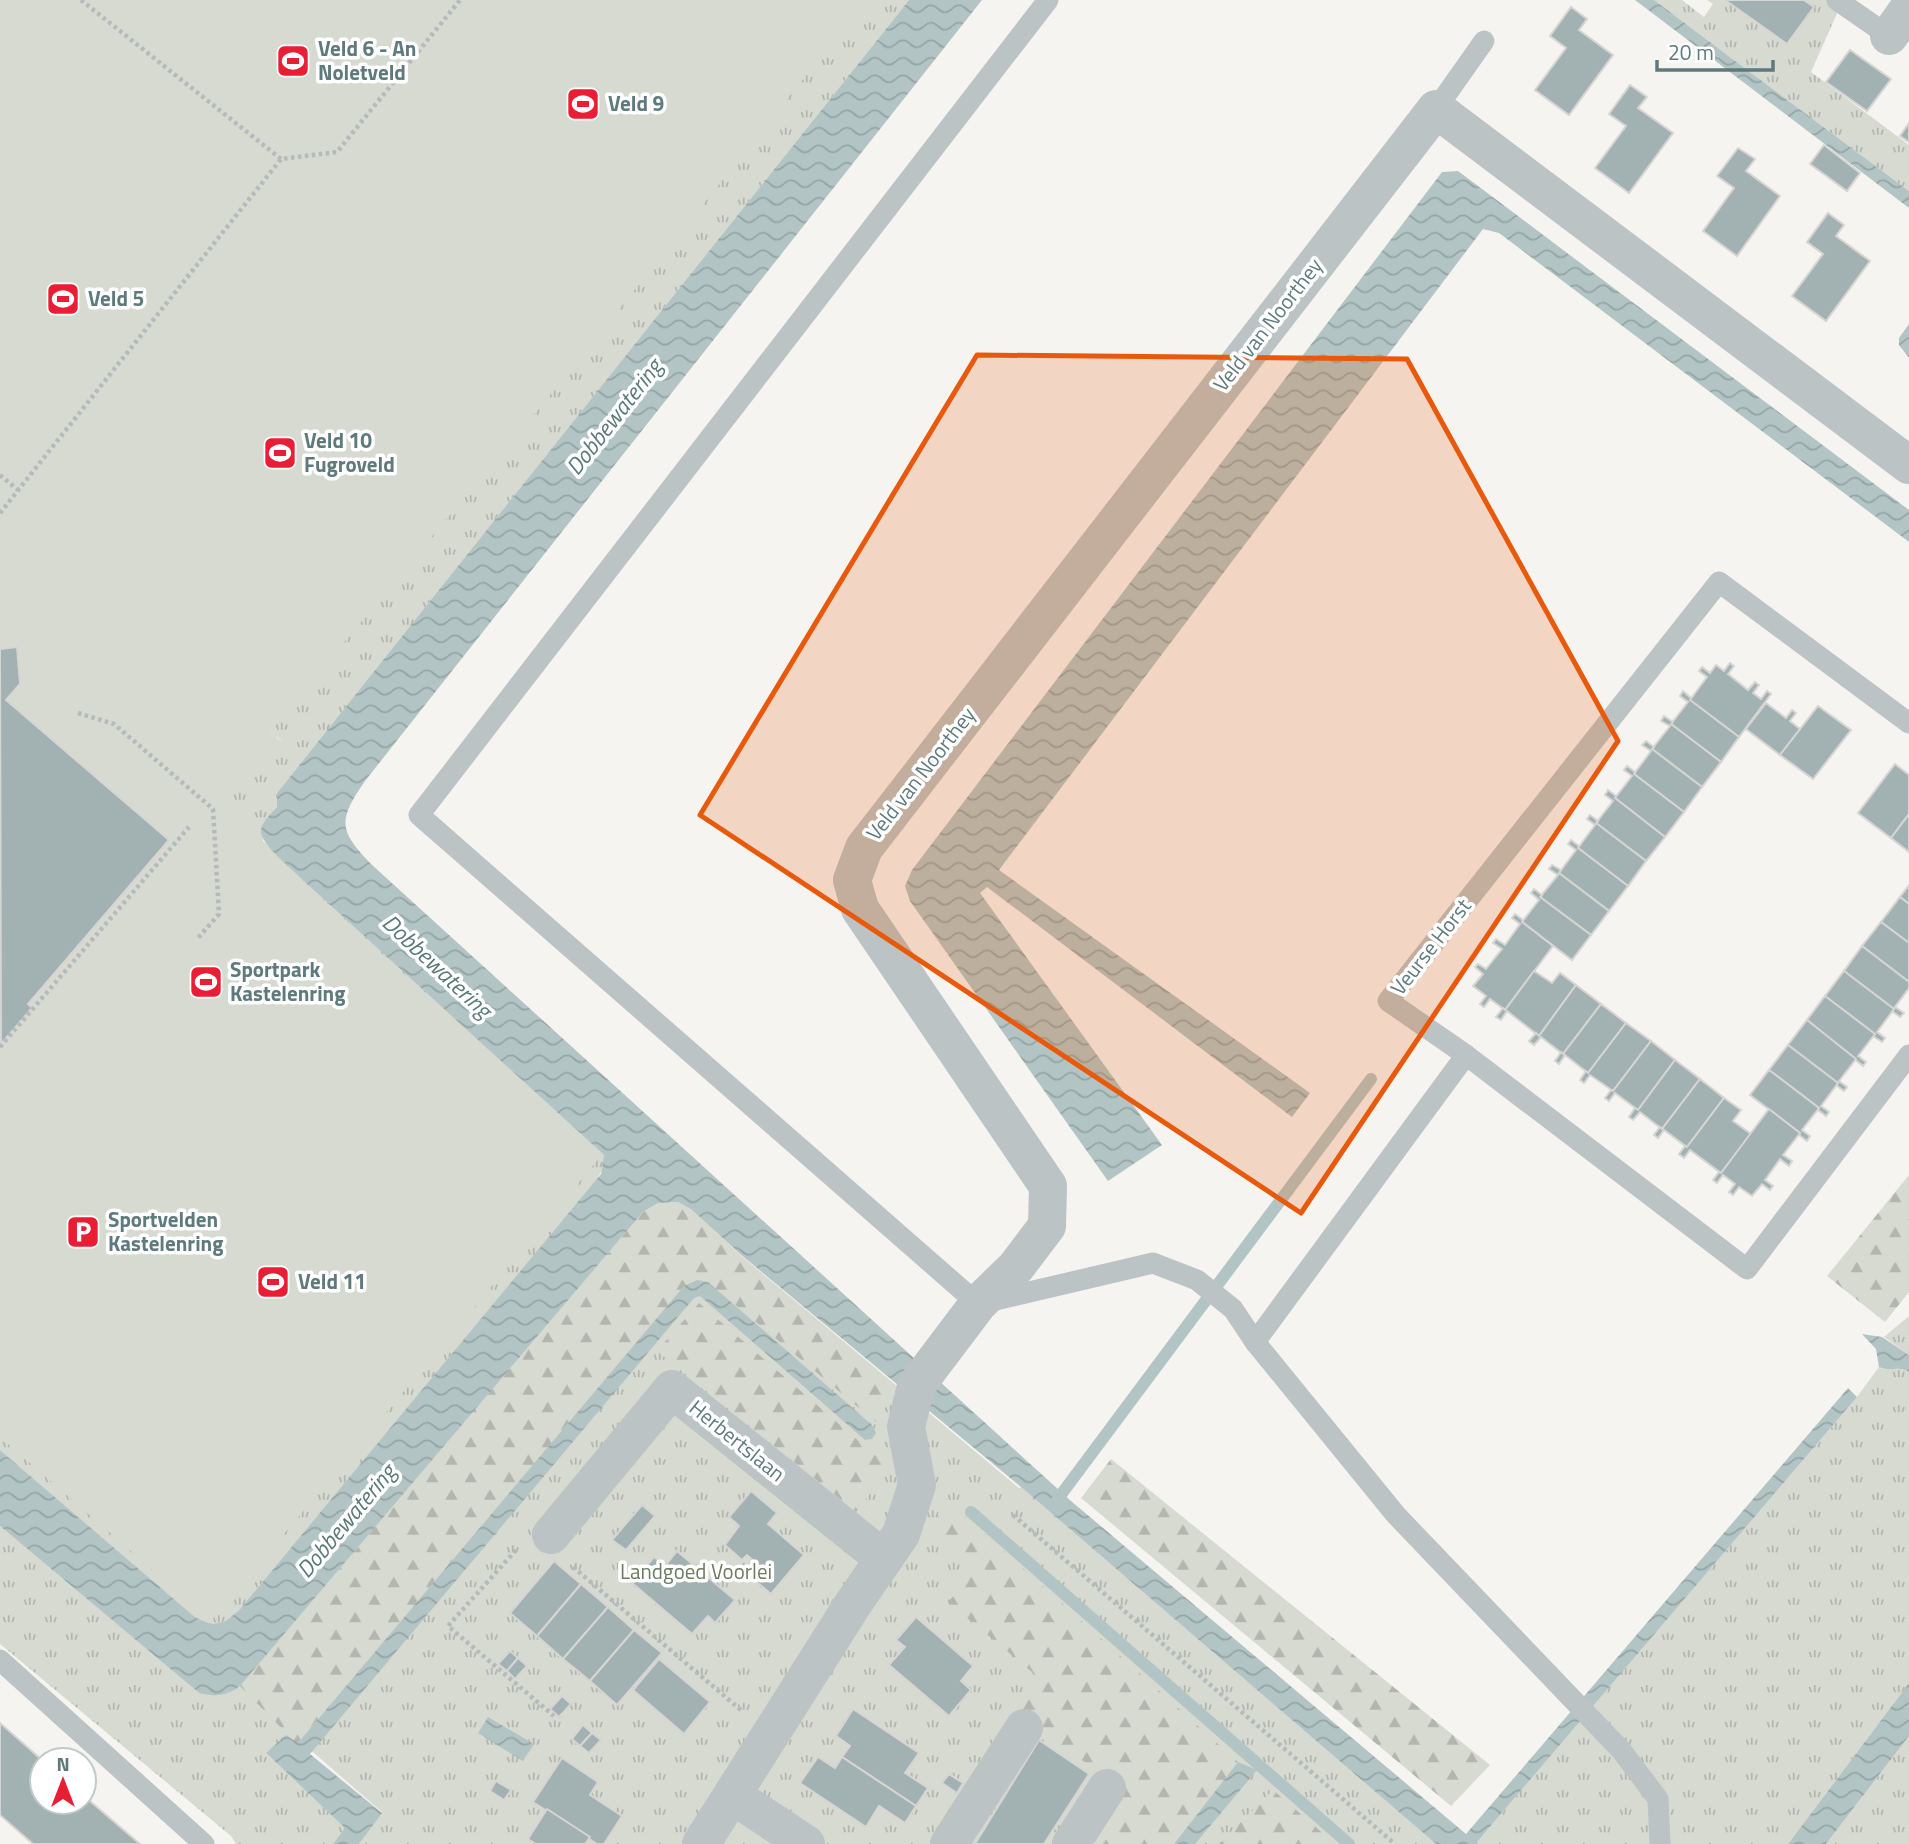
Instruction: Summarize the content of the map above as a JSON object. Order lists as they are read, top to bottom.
{
  "streets": {
    "street": ["Veld van Noorthey", "Herbertslaan"],
    "lane": ["Veurse Horst"]
  },
  "crossings": [
    ["Veld van Noorthey", "Herbertslaan"]
  ],
  "water": ["Dobbewatering"],
  "parks": ["Landgoed Voorlei"],
  "places": {
    "sports": [
      "Veld 6 - An Noletveld",
      "Veld 9",
      "Veld 5",
      "Veld 10 Fugroveld",
      "Sportpark Kastelenring",
      "Veld 11"
    ],
    "parking": ["Sportvelden Kastelenring"]
  },
  "scale_bar": "20 m",
  "north": "top"
}
